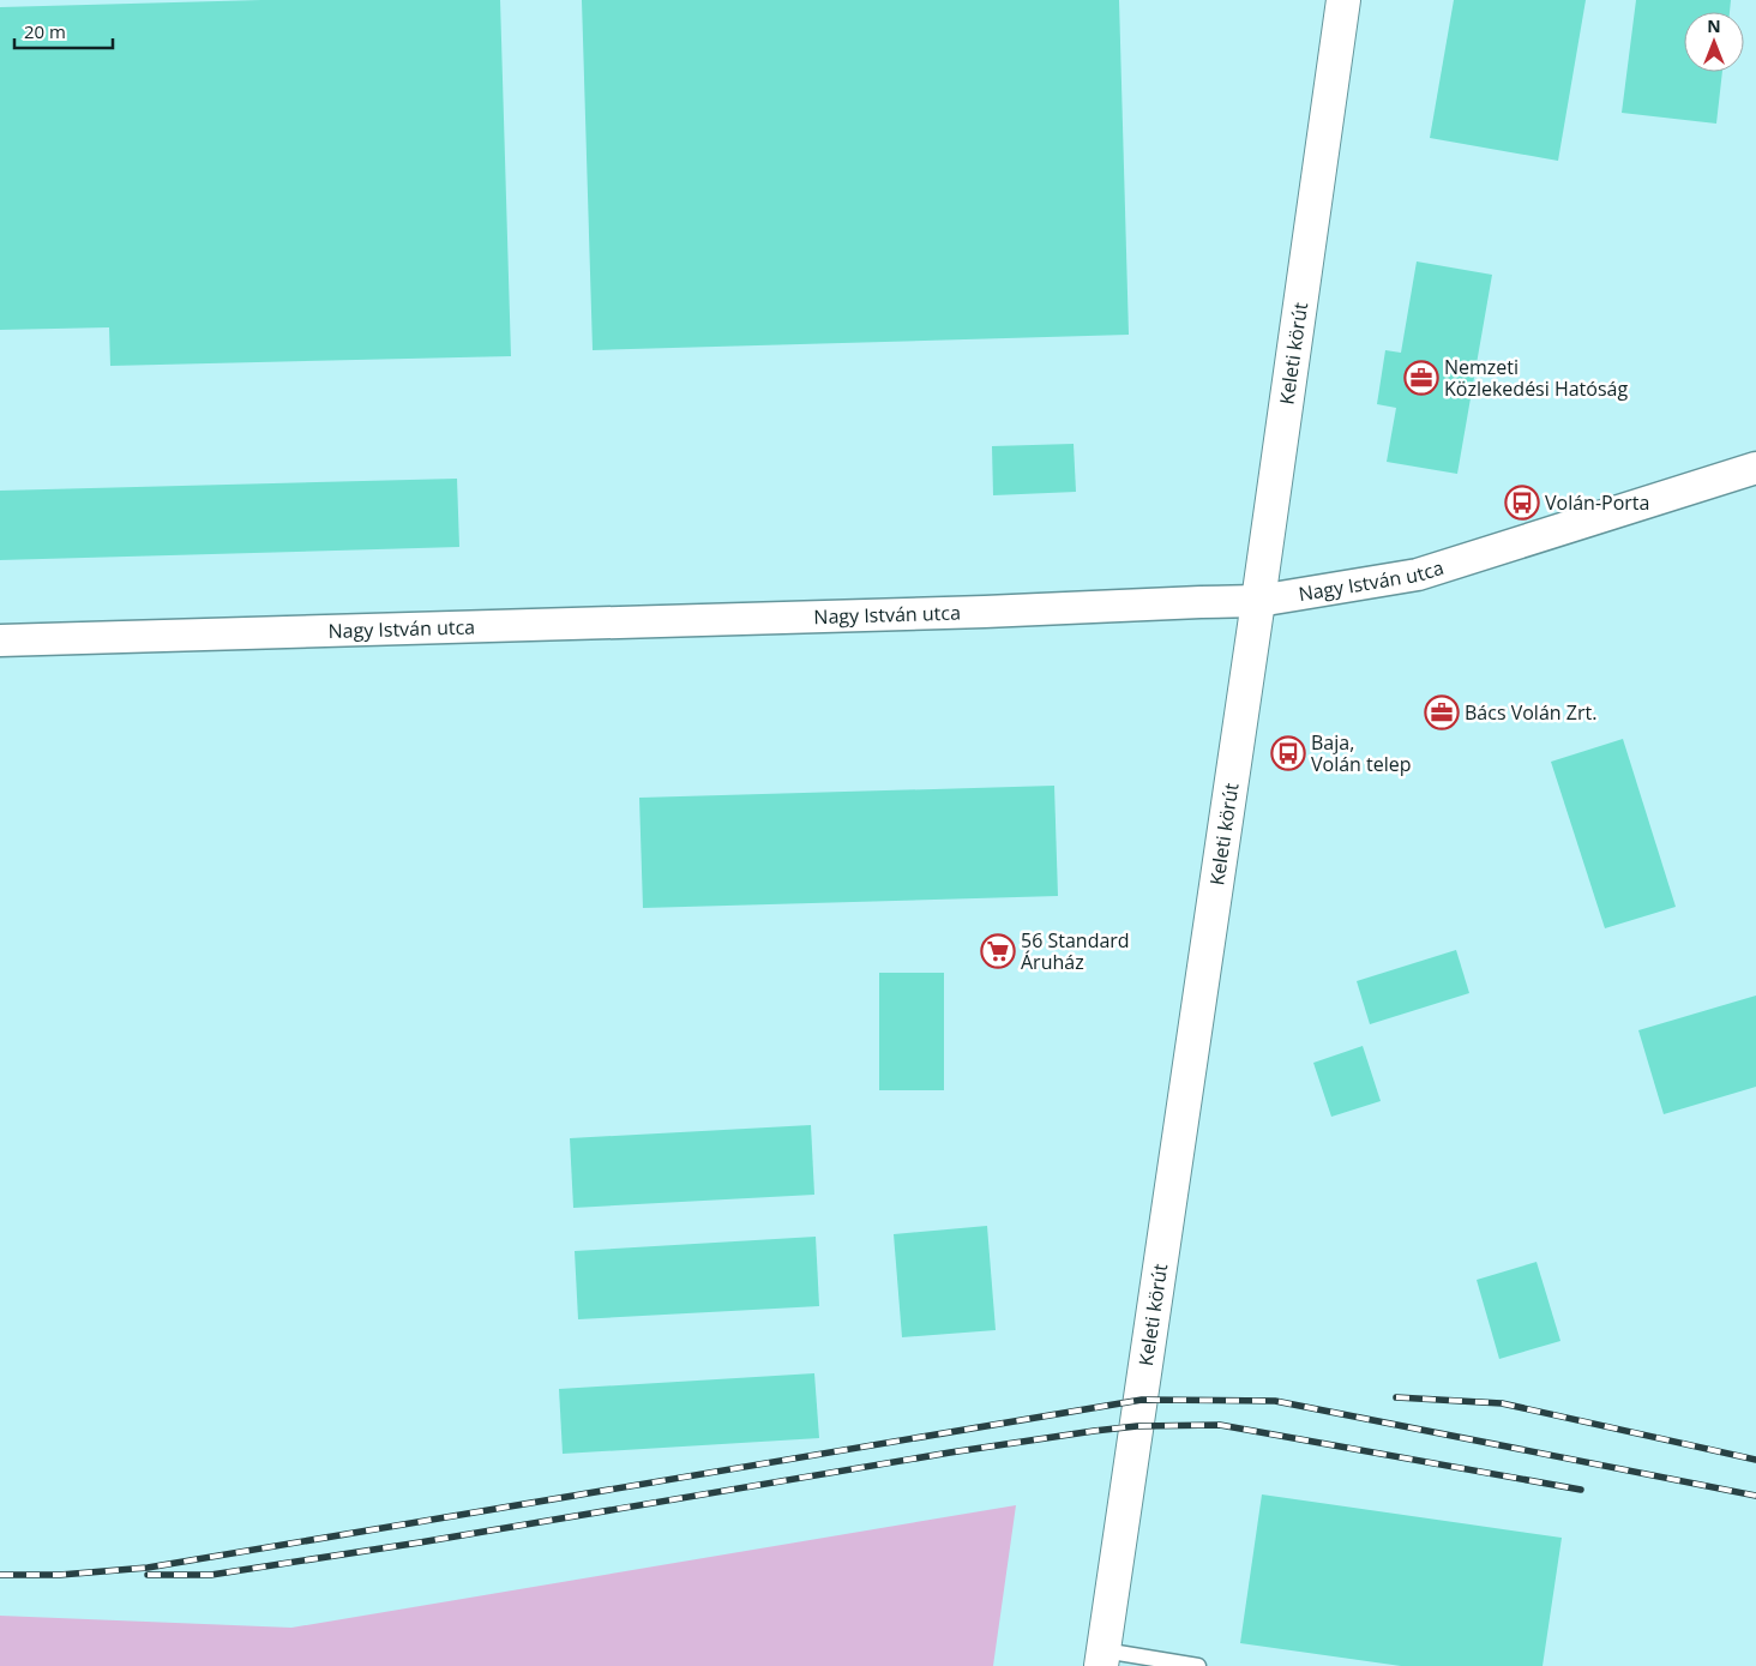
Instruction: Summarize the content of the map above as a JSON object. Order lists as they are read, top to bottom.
{
  "streets": {
    "main road": ["Keleti körút"],
    "street": ["Nagy István utca"]
  },
  "crossings": [
    ["Keleti körút", "Nagy István utca"]
  ],
  "places": {
    "office": ["Nemzeti Közlekedési Hatóság", "Bács Volán Zrt."],
    "bus stop": ["Volán-Porta", "Baja, Volán telep"],
    "supermarket": ["56 Standard Áruház"]
  },
  "scale_bar": "20 m",
  "north": "top"
}
